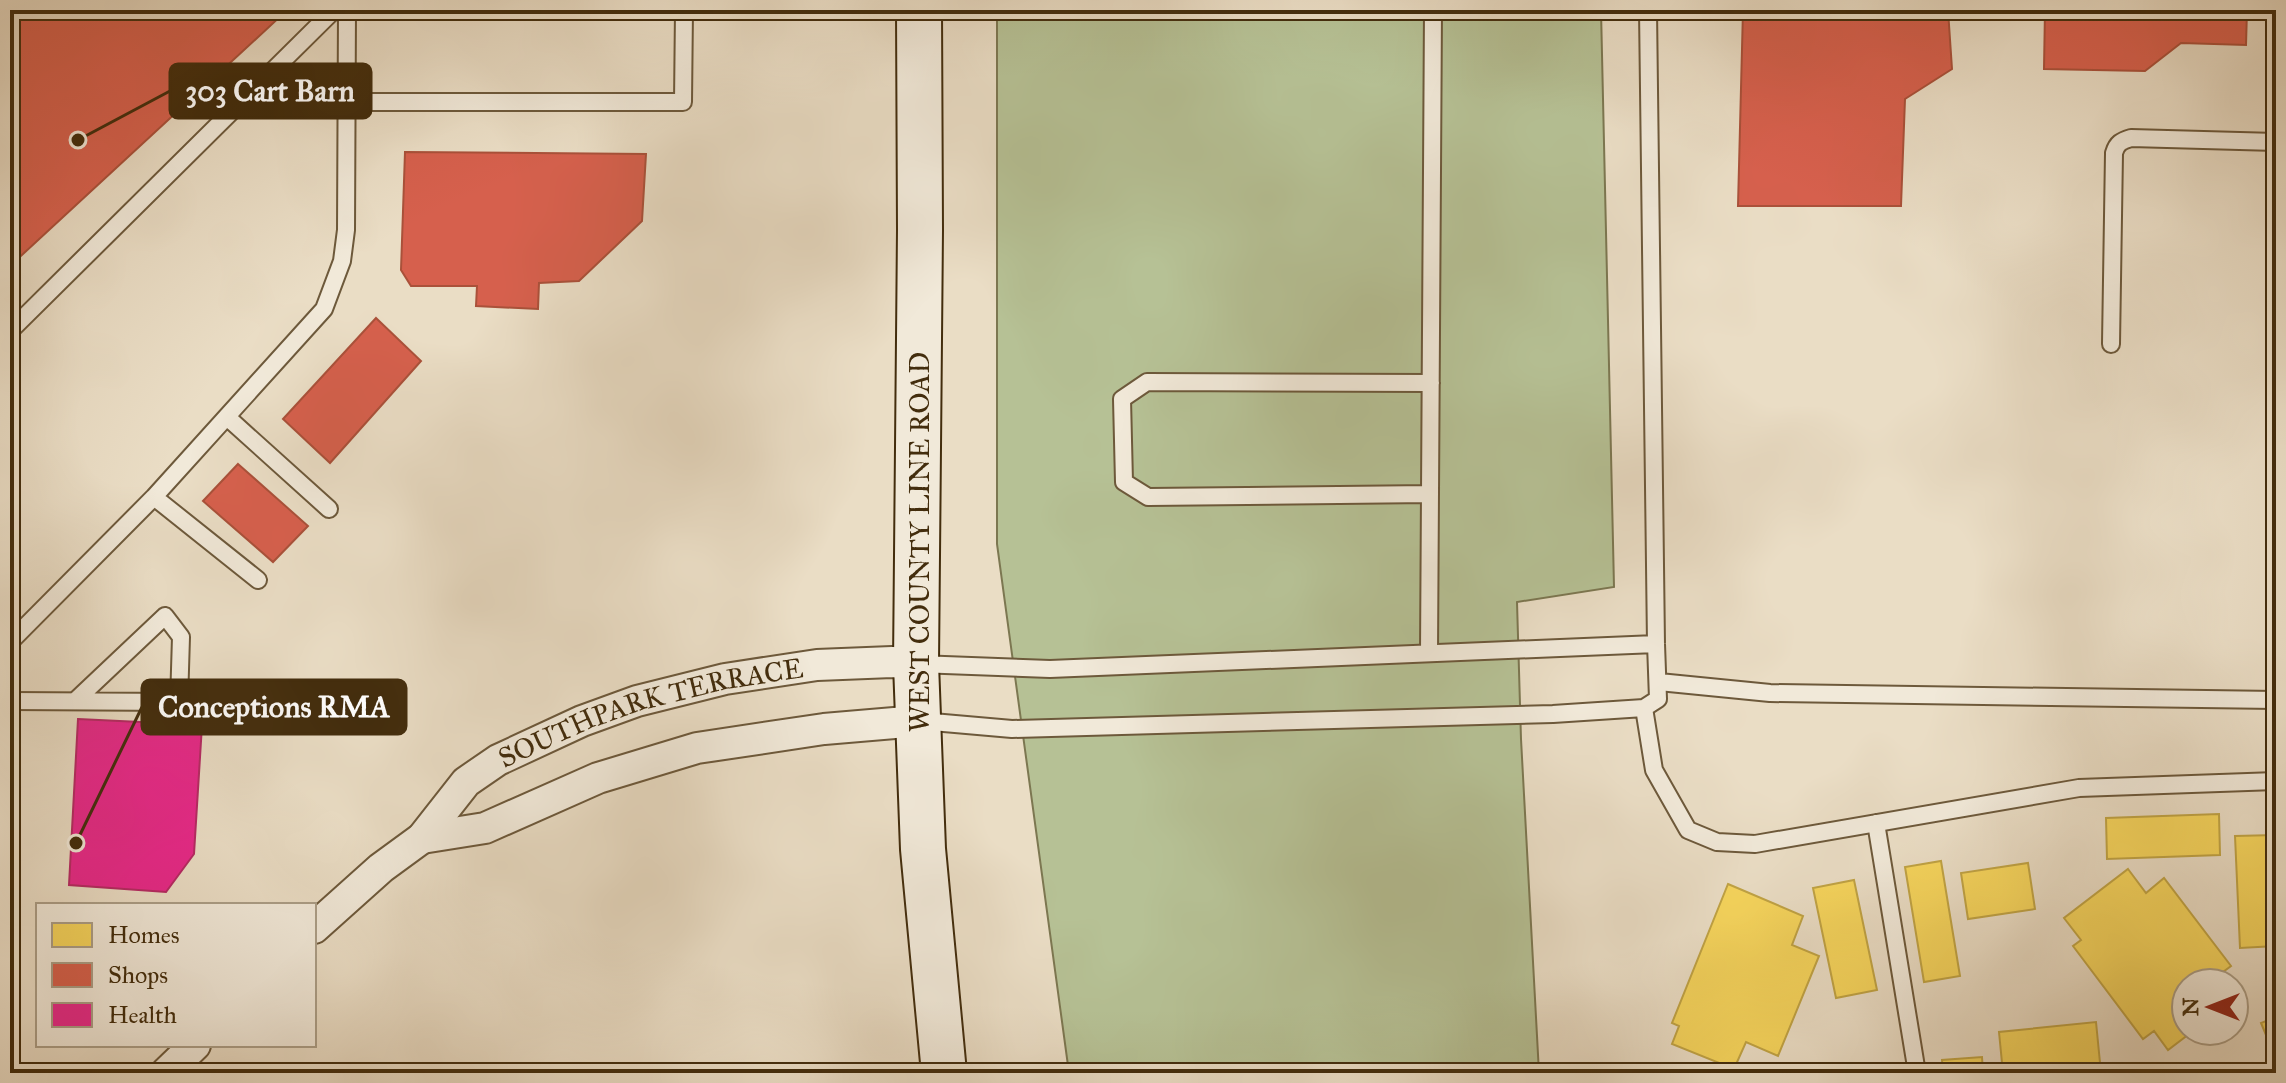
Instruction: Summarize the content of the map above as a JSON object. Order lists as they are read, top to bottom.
{
  "streets": {
    "main road": ["WEST COUNTY LINE ROAD"],
    "street": ["SOUTHPARK TERRACE"]
  },
  "crossings": [
    ["WEST COUNTY LINE ROAD", "SOUTHPARK TERRACE"]
  ],
  "places": ["303 Cart Barn", "Conceptions RMA"],
  "legend": ["Homes", "Shops", "Health"],
  "north": "left"
}
